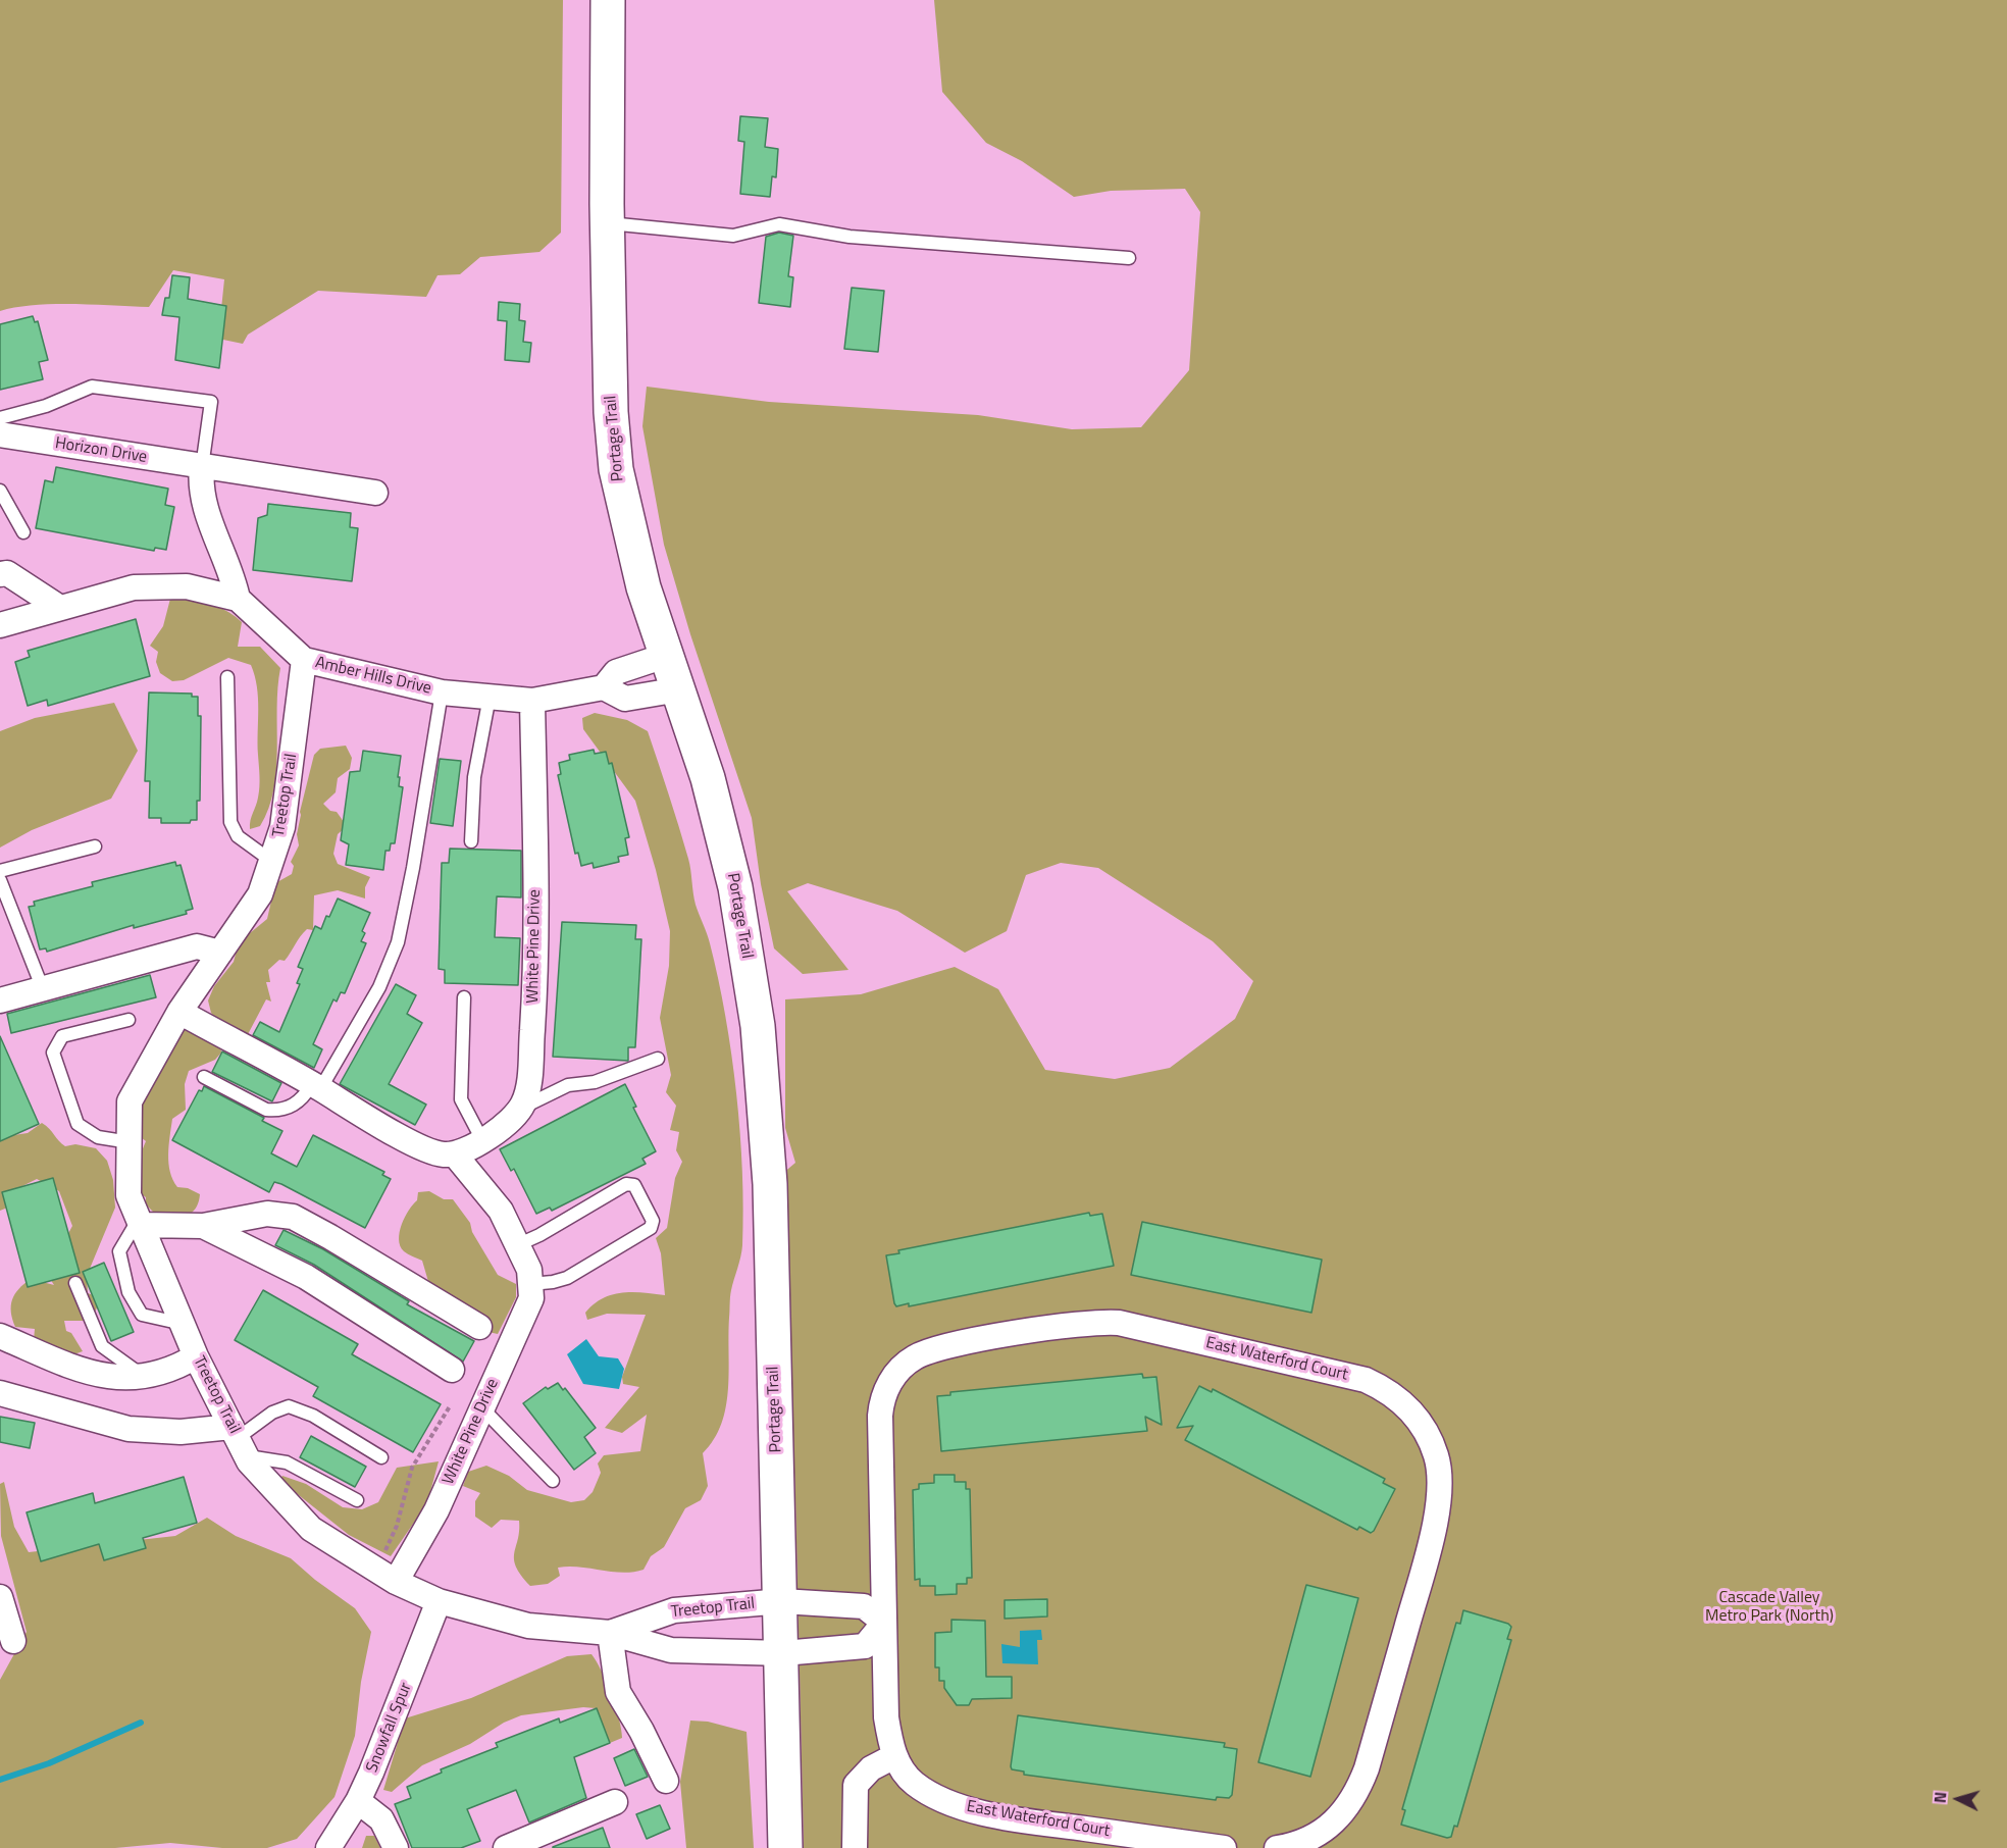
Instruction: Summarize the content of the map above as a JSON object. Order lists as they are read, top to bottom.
{
  "streets": {
    "main road": ["Portage Trail"],
    "street": [
      "Horizon Drive",
      "Amber Hills Drive",
      "Treetop Trail",
      "White Pine Drive",
      "East Waterford Court",
      "Snowfall Spur"
    ]
  },
  "crossings": [
    ["Portage Trail", "Amber Hills Drive"],
    ["Portage Trail", "Treetop Trail"],
    ["Amber Hills Drive", "Treetop Trail"],
    ["Amber Hills Drive", "White Pine Drive"],
    ["Treetop Trail", "White Pine Drive"],
    ["Treetop Trail", "Snowfall Spur"]
  ],
  "parks": ["Cascade Valley Metro Park (North)"],
  "north": "left"
}
